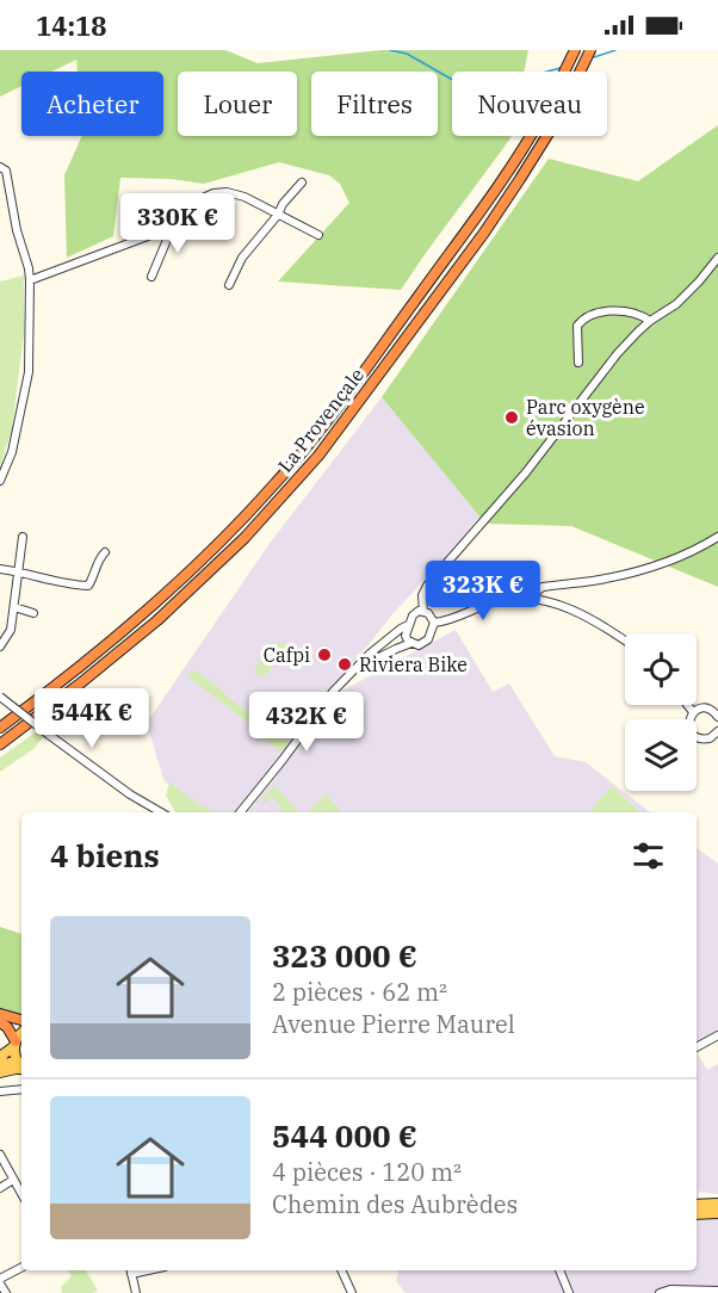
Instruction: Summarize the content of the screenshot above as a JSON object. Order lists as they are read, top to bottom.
{
  "streets": {
    "highway": ["La Provençale"]
  },
  "places": ["Parc oxygène évasion", "Cafpi", "Riviera Bike"],
  "page": {
    "status": "14:18",
    "chip": [
      "Acheter",
      "Louer",
      "Filtres",
      "Nouveau"
    ],
    "price": [
      "330K €",
      "323K €",
      "544K €",
      "432K €"
    ],
    "heading": "4 biens",
    "list": [
      {
        "name": "323 000 €",
        "note": "2 pièces · 62 m² · Avenue Pierre Maurel"
      },
      {
        "name": "544 000 €",
        "note": "4 pièces · 120 m² · Chemin des Aubrèdes"
      }
    ]
  }
}
